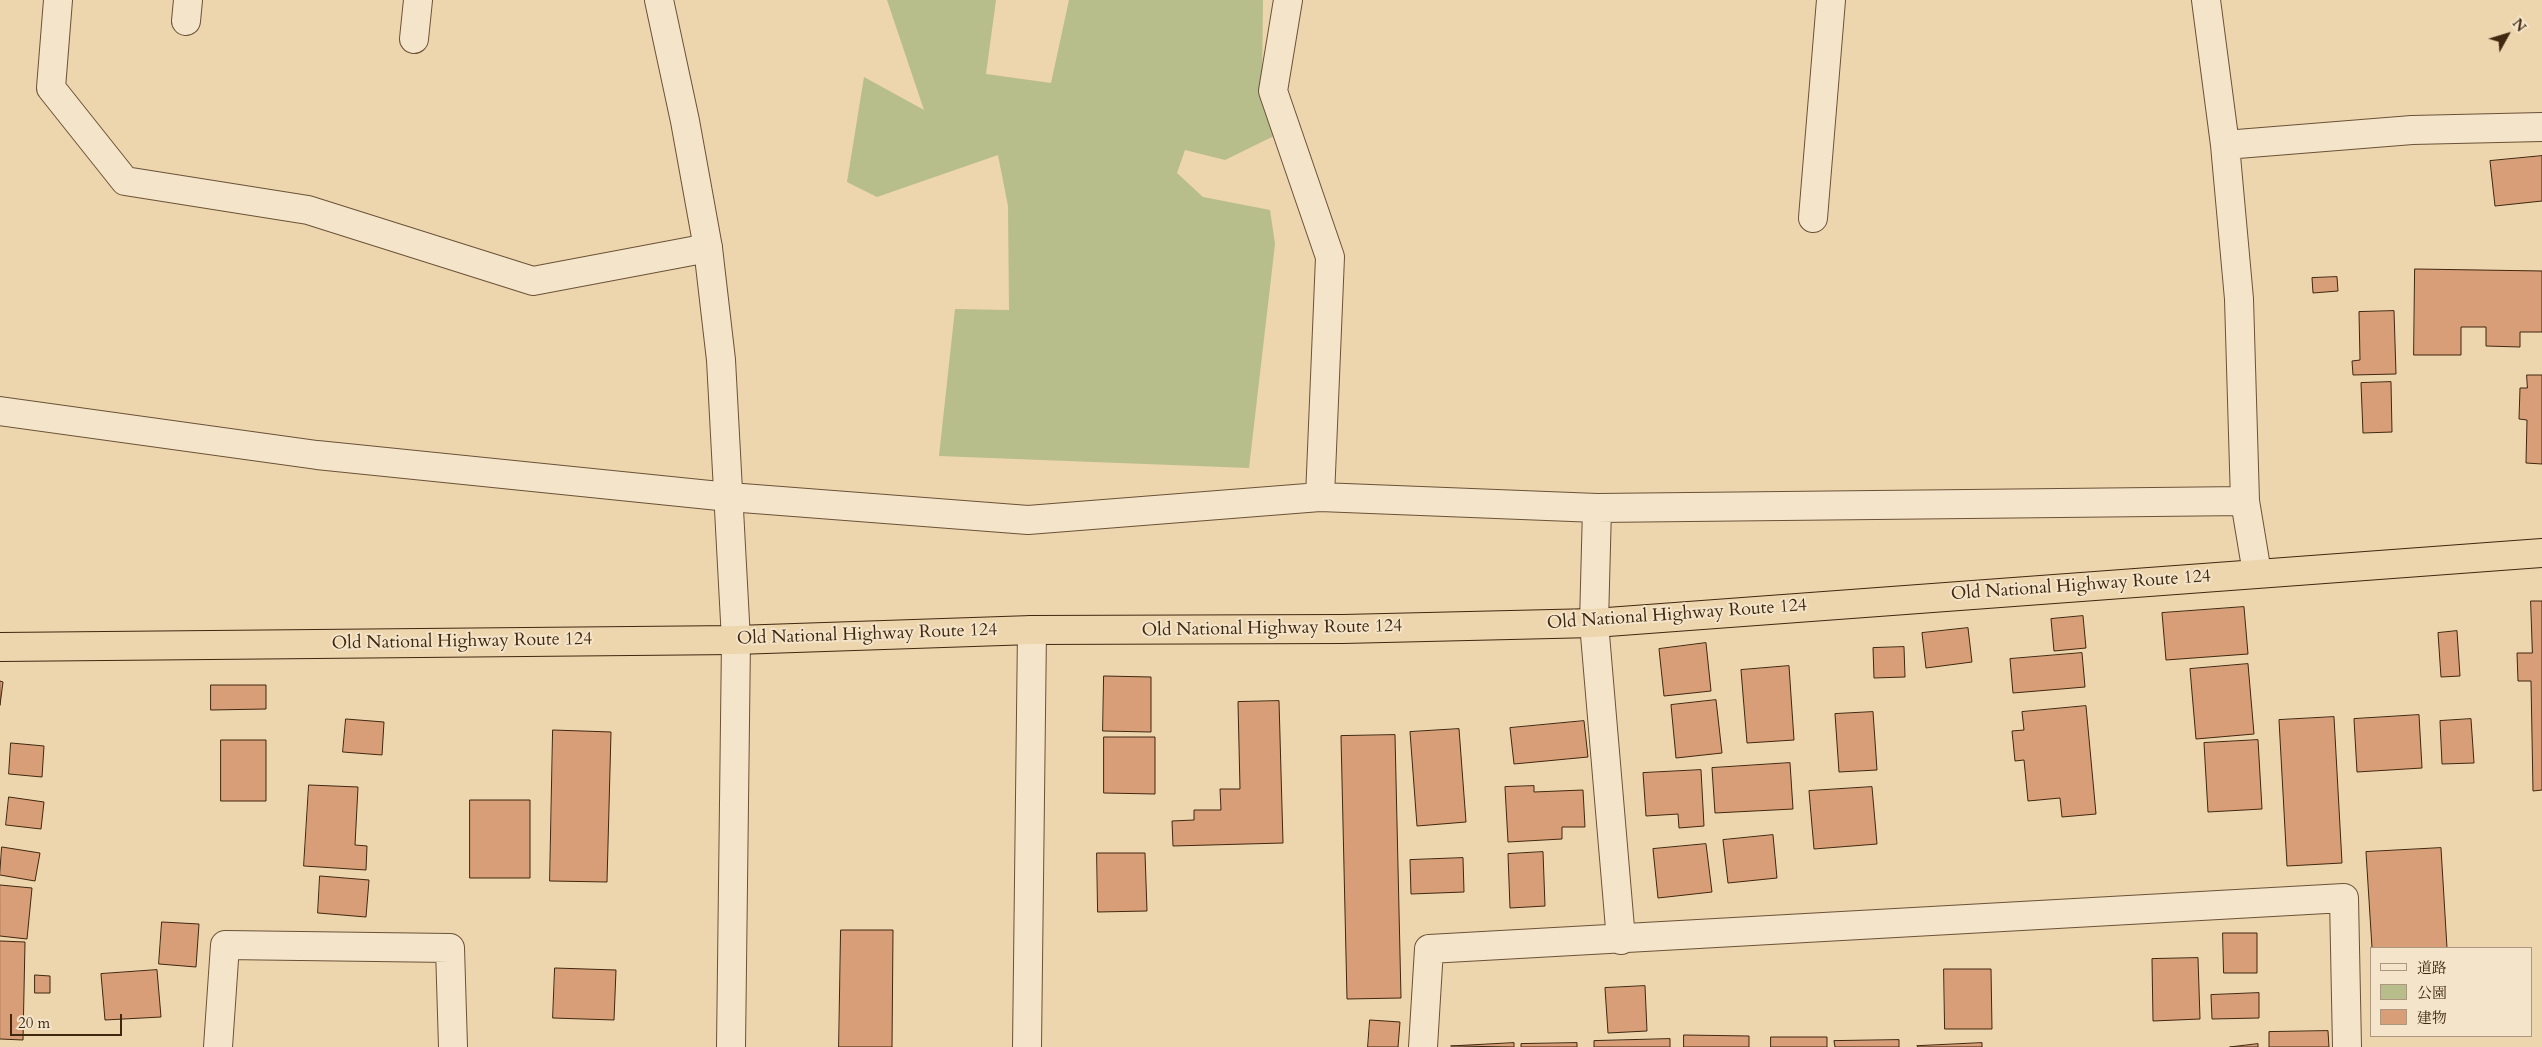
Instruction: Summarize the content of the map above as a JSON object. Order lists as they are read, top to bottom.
{
  "streets": {
    "highway": ["Old National Highway Route 124"]
  },
  "legend": ["道路", "公園", "建物"],
  "scale_bar": "20 m",
  "north": "top right"
}
